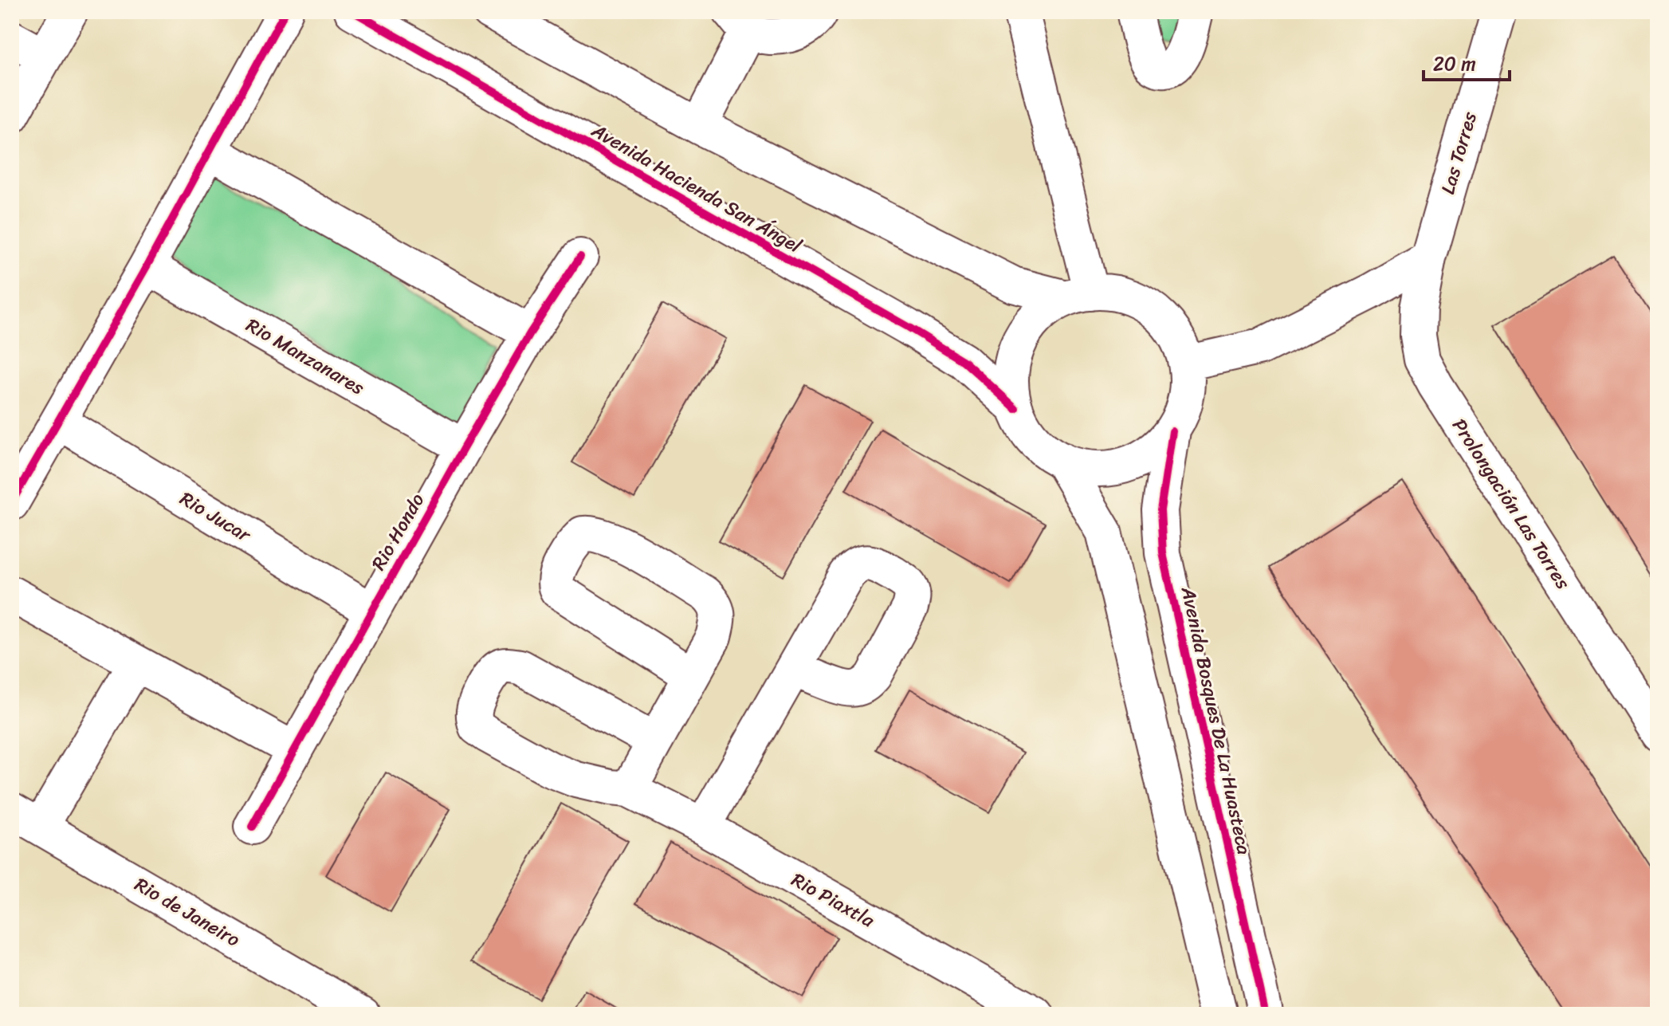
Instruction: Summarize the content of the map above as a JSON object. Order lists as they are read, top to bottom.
{
  "streets": {
    "street": [
      "Las Torres",
      "Avenida Hacienda San Ángel",
      "Rio Manzanares",
      "Prolongación Las Torres",
      "Rio Jucar",
      "Rio Hondo",
      "Avenida Bosques De La Huasteca",
      "Rio Piaxtla",
      "Rio de Janeiro"
    ]
  },
  "crossings": [
    ["Las Torres", "Prolongación Las Torres"],
    ["Avenida Hacienda San Ángel", "Avenida Bosques De La Huasteca"],
    ["Rio Manzanares", "Rio Hondo"],
    ["Rio Jucar", "Rio Hondo"]
  ],
  "scale_bar": "20 m"
}
